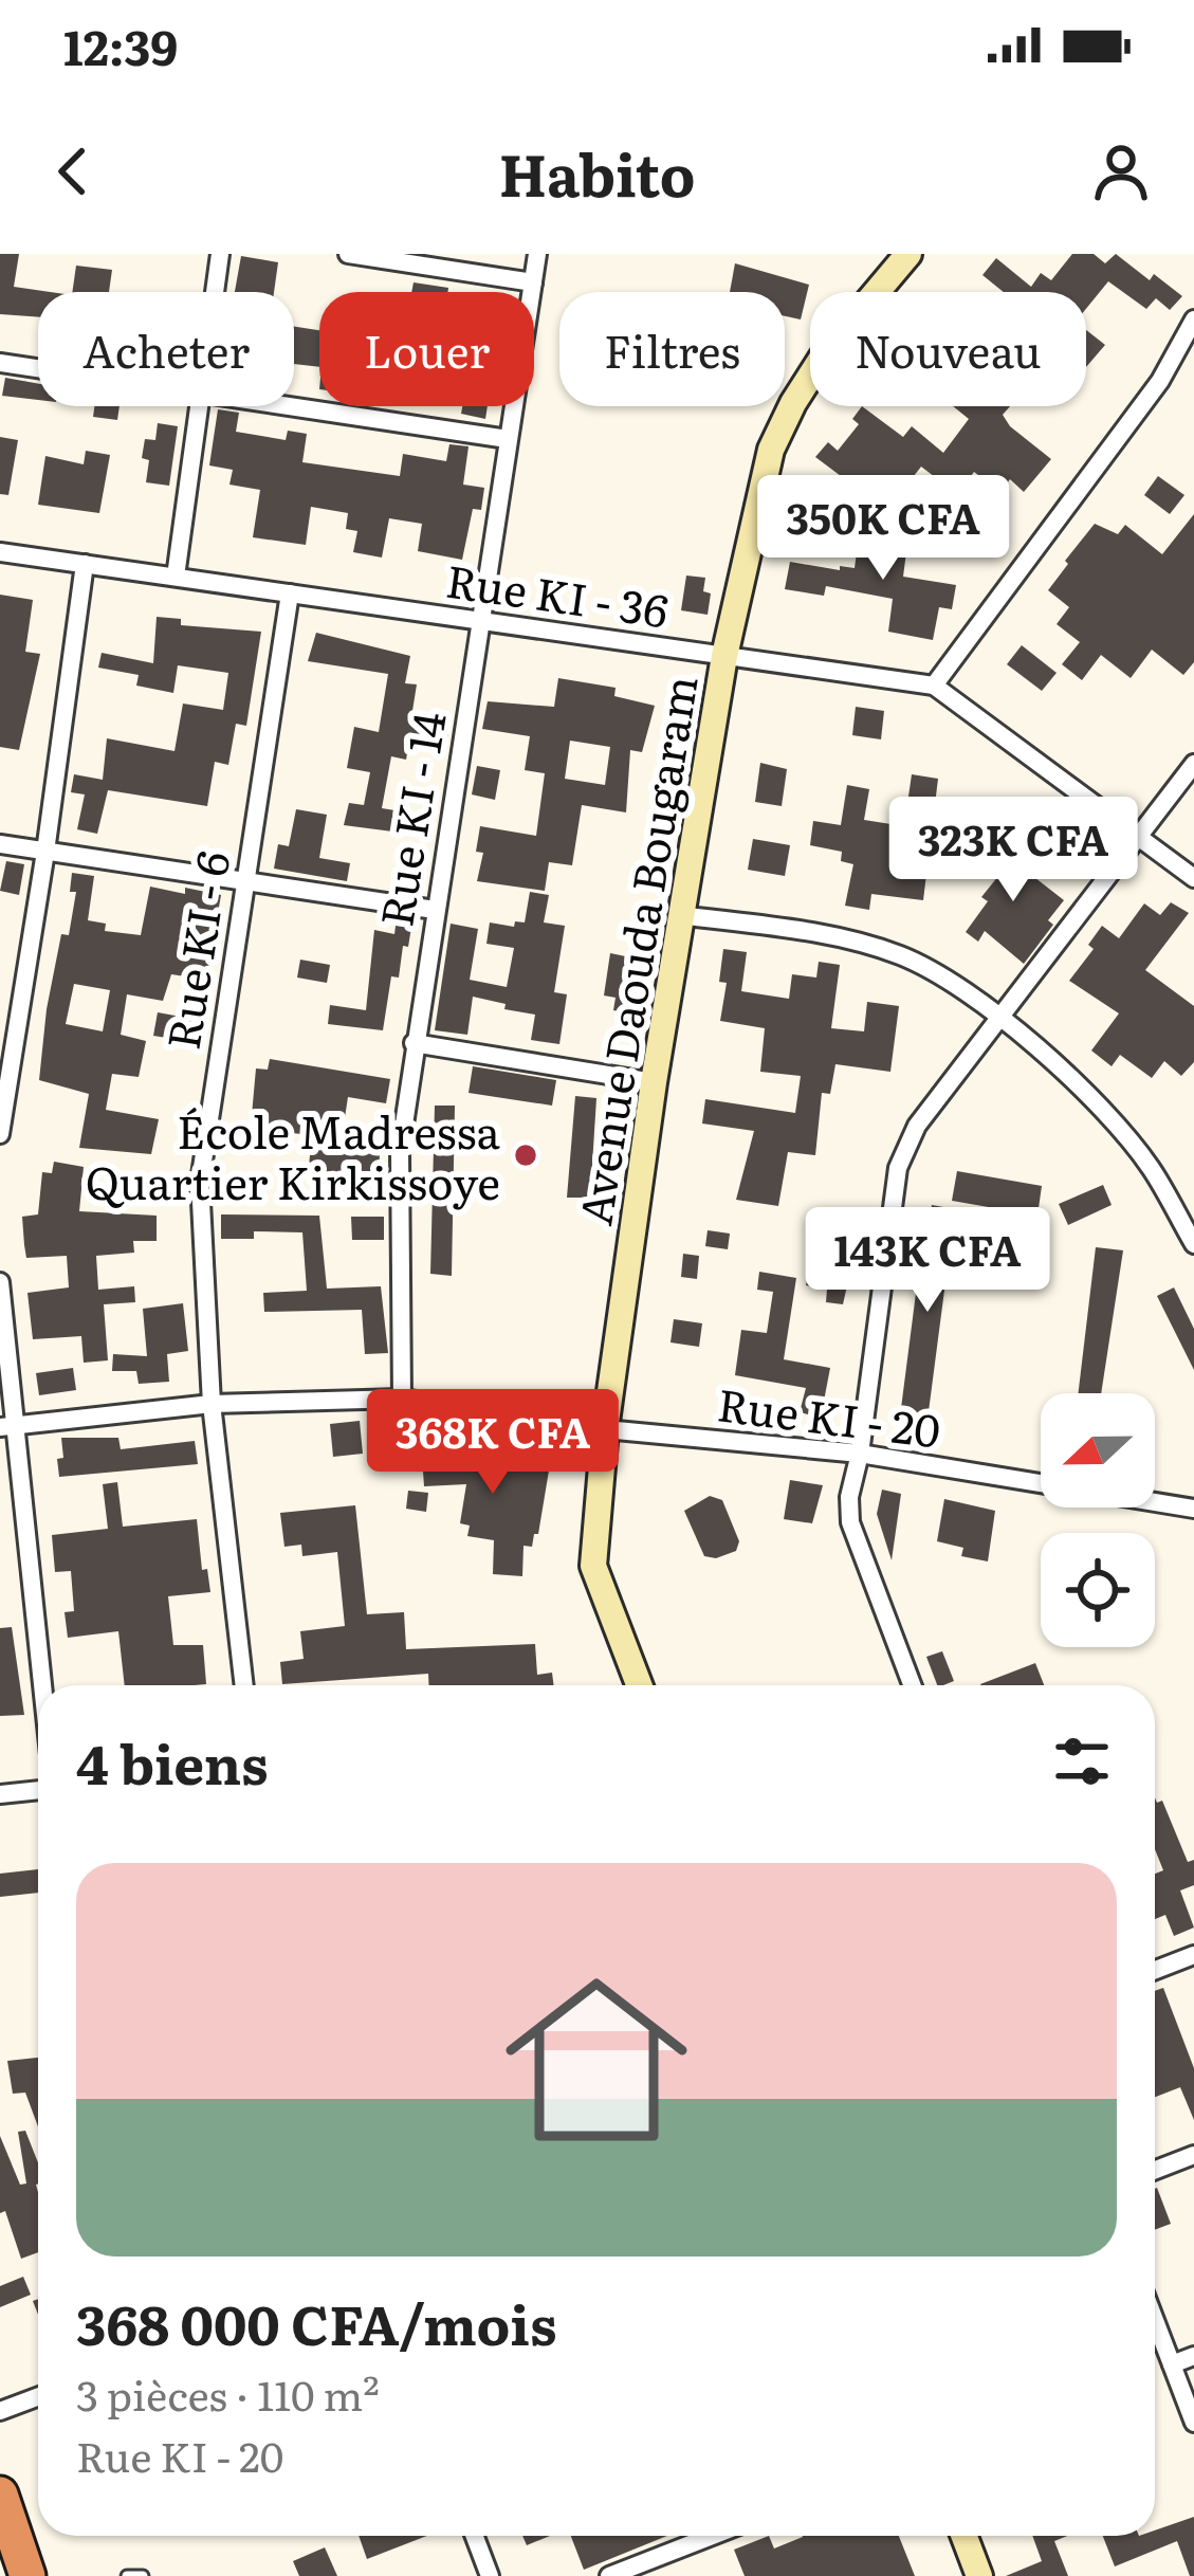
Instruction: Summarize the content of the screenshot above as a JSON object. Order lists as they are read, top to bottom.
{
  "streets": {
    "street": [
      "Rue KI - 36",
      "Rue KI - 14",
      "Rue KI - 6",
      "Avenue Daouda Bougaram",
      "Rue KI - 20"
    ]
  },
  "crossings": [
    ["Rue KI - 36", "Rue KI - 14"],
    ["Rue KI - 36", "Rue KI - 6"],
    ["Rue KI - 36", "Avenue Daouda Bougaram"],
    ["Rue KI - 14", "Rue KI - 20"],
    ["Rue KI - 6", "Rue KI - 20"],
    ["Avenue Daouda Bougaram", "Rue KI - 20"]
  ],
  "places": ["École Madressa Quartier Kirkissoye"],
  "north": "left",
  "page": {
    "status": "12:39",
    "header": "Habito",
    "chip": [
      "Acheter",
      "Louer",
      "Filtres",
      "Nouveau"
    ],
    "price": [
      "350K CFA",
      "323K CFA",
      "143K CFA",
      "368K CFA"
    ],
    "heading": "4 biens",
    "list": [
      {
        "name": "368 000 CFA/mois",
        "note": "3 pièces · 110 m² · Rue KI - 20"
      }
    ]
  }
}
